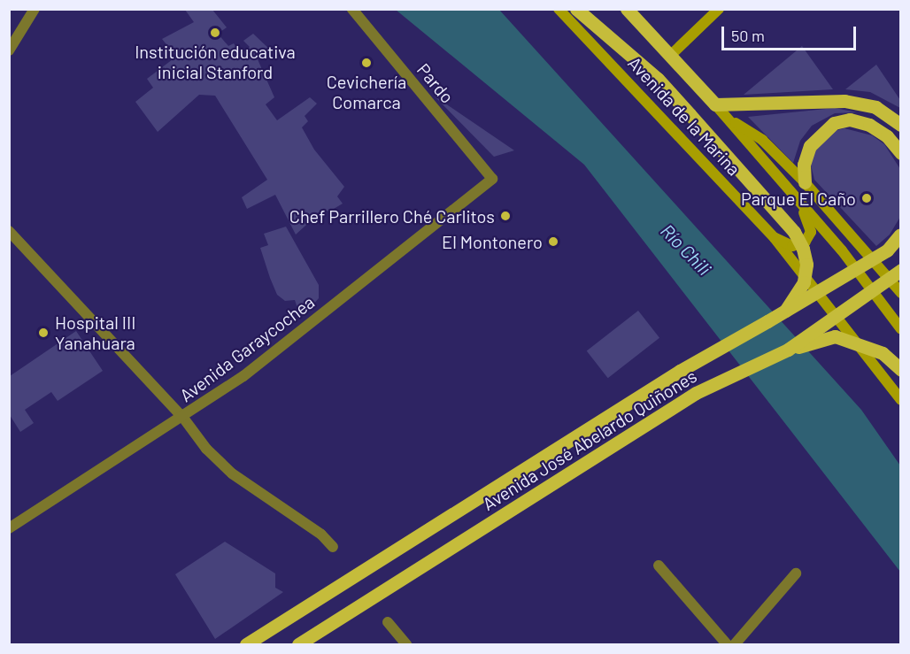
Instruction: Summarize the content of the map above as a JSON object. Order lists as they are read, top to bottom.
{
  "streets": {
    "main road": ["Avenida de la Marina", "Avenida José Abelardo Quiñones"],
    "street": ["Pardo", "Avenida Garaycochea"]
  },
  "crossings": [
    ["Pardo", "Avenida Garaycochea"]
  ],
  "water": ["Río Chili"],
  "places": [
    "Institución educativa inicial Stanford",
    "Cevichería Comarca",
    "Parque El Caño",
    "Chef Parrillero Ché Carlitos",
    "El Montonero",
    "Hospital III Yanahuara"
  ],
  "scale_bar": "50 m"
}
